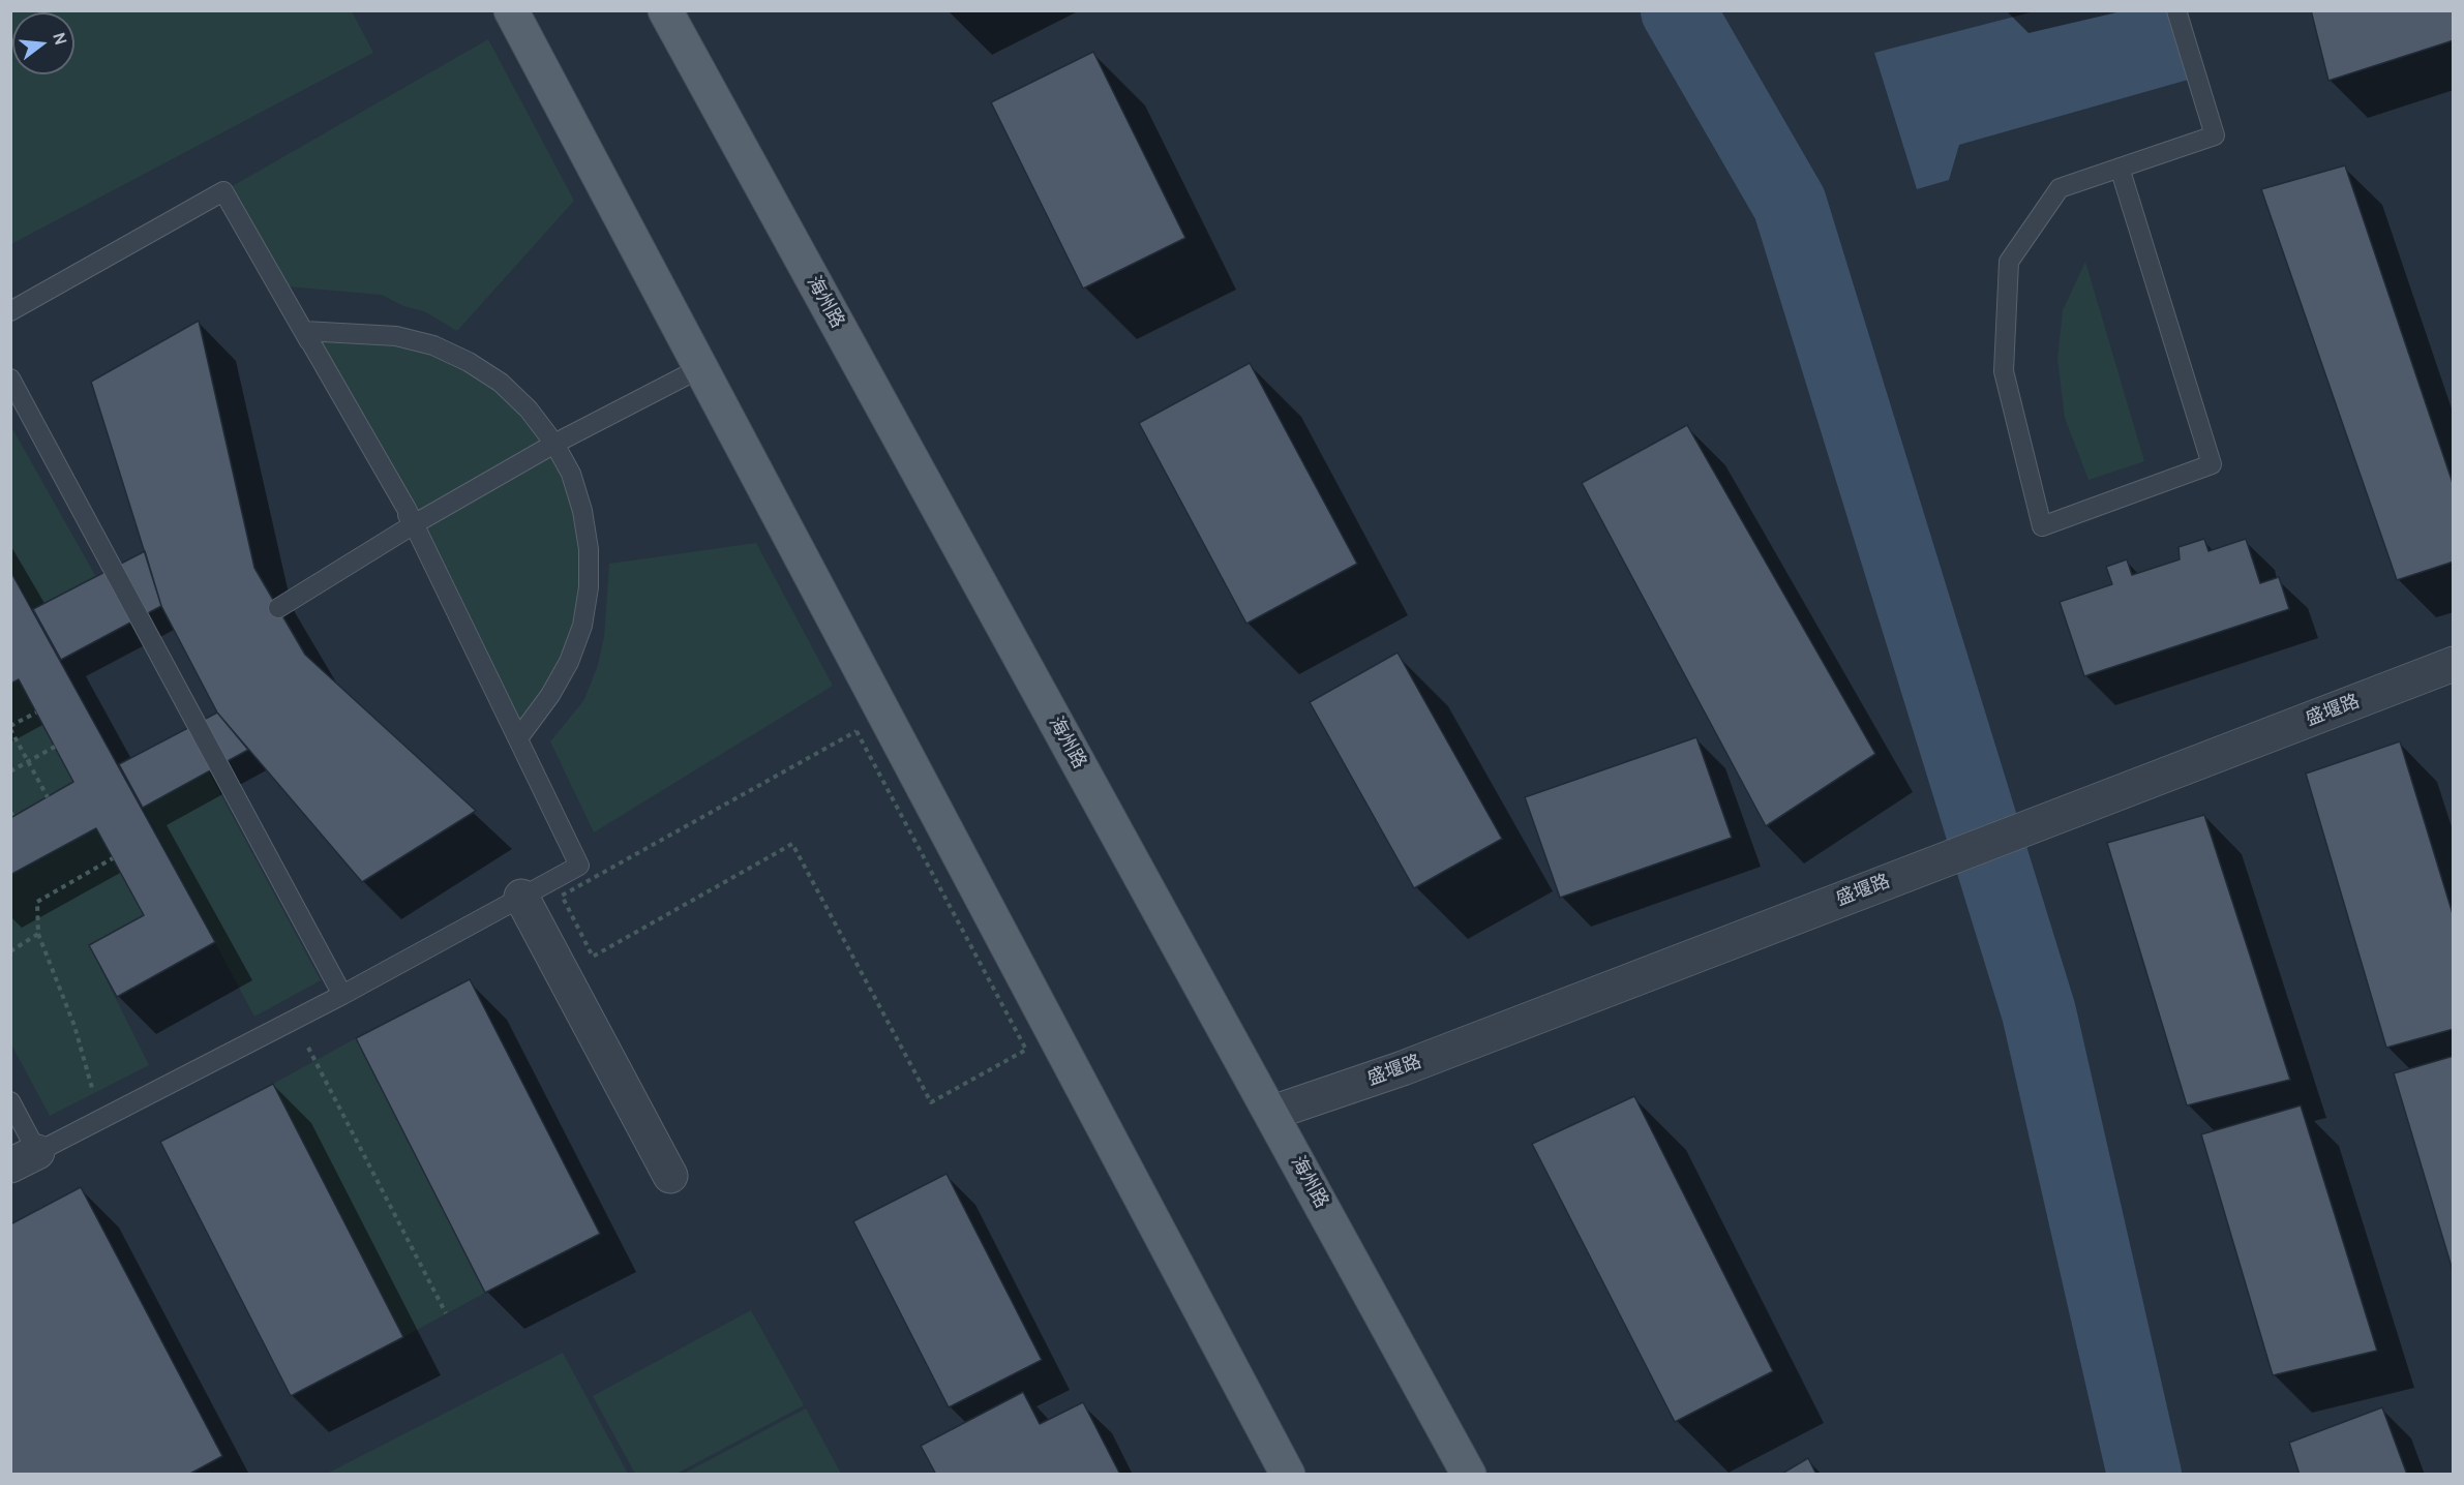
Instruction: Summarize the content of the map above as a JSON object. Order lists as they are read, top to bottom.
{
  "streets": {
    "main road": ["海州路"],
    "street": ["盛堰路"]
  },
  "crossings": [
    ["海州路", "盛堰路"]
  ],
  "north": "right"
}
